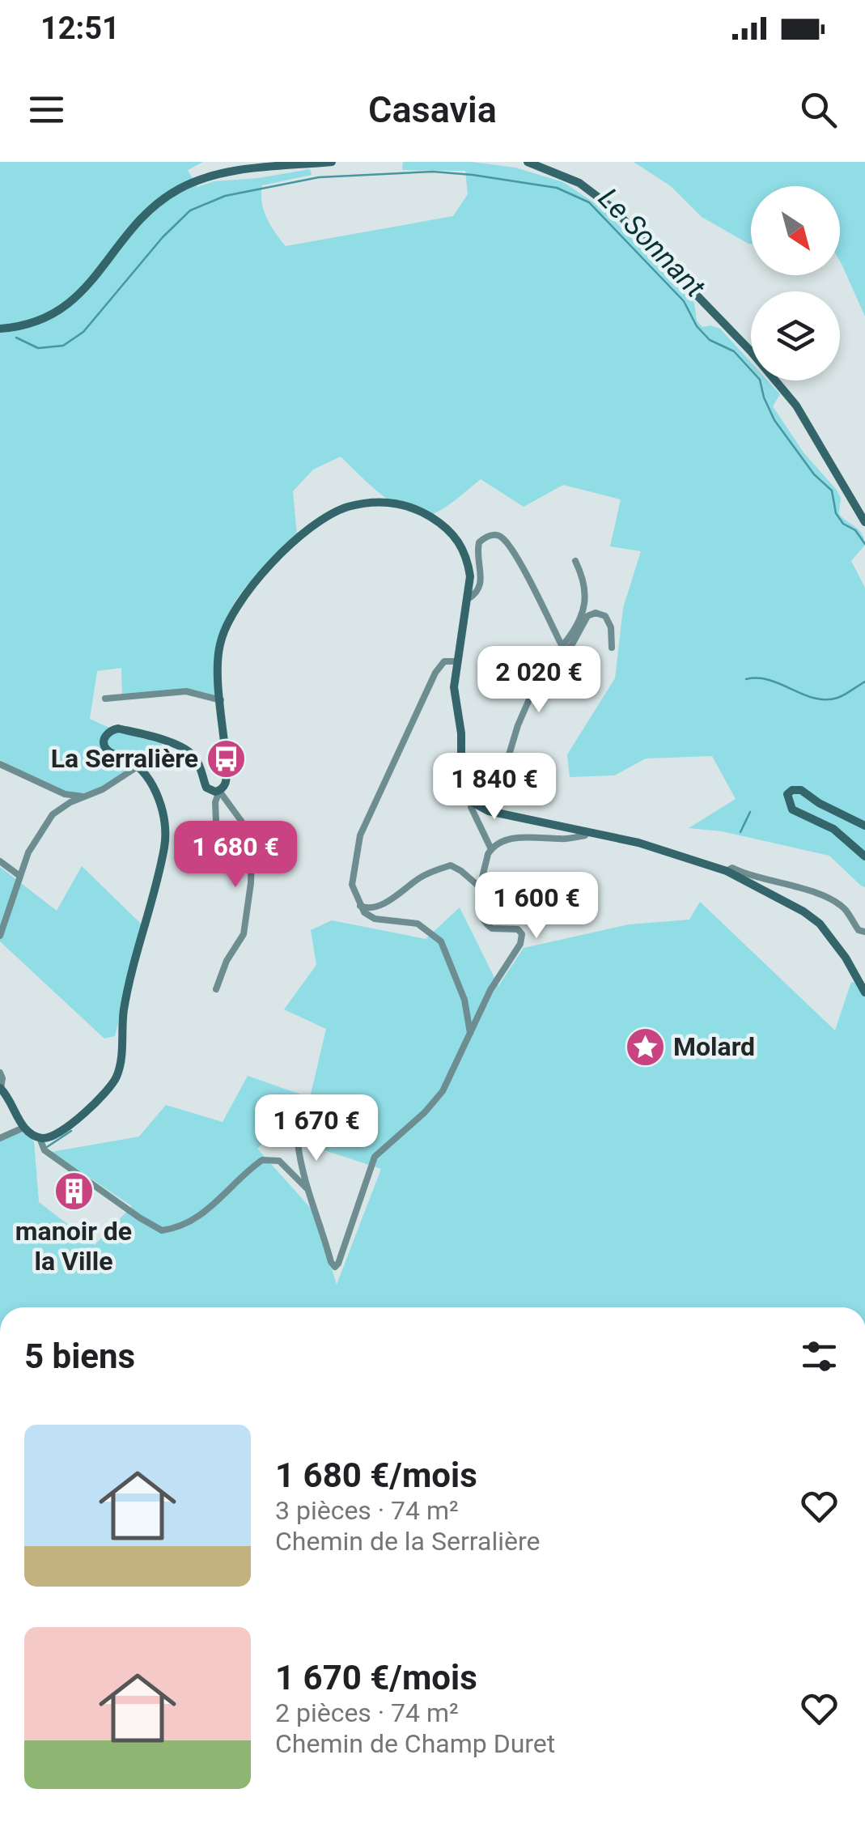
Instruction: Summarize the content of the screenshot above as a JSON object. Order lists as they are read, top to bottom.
{
  "water": ["Le Sonnant"],
  "places": {
    "bus stop": ["La Serralière"],
    "place": ["Molard"],
    "building": ["manoir de la Ville"]
  },
  "north": "bottom right",
  "page": {
    "status": "12:51",
    "header": "Casavia",
    "price": [
      "2 020 €",
      "1 840 €",
      "1 680 €",
      "1 600 €",
      "1 670 €"
    ],
    "heading": "5 biens",
    "list": [
      {
        "name": "1 680 €/mois",
        "note": "3 pièces · 74 m² · Chemin de la Serralière"
      },
      {
        "name": "1 670 €/mois",
        "note": "2 pièces · 74 m² · Chemin de Champ Duret"
      }
    ]
  }
}
